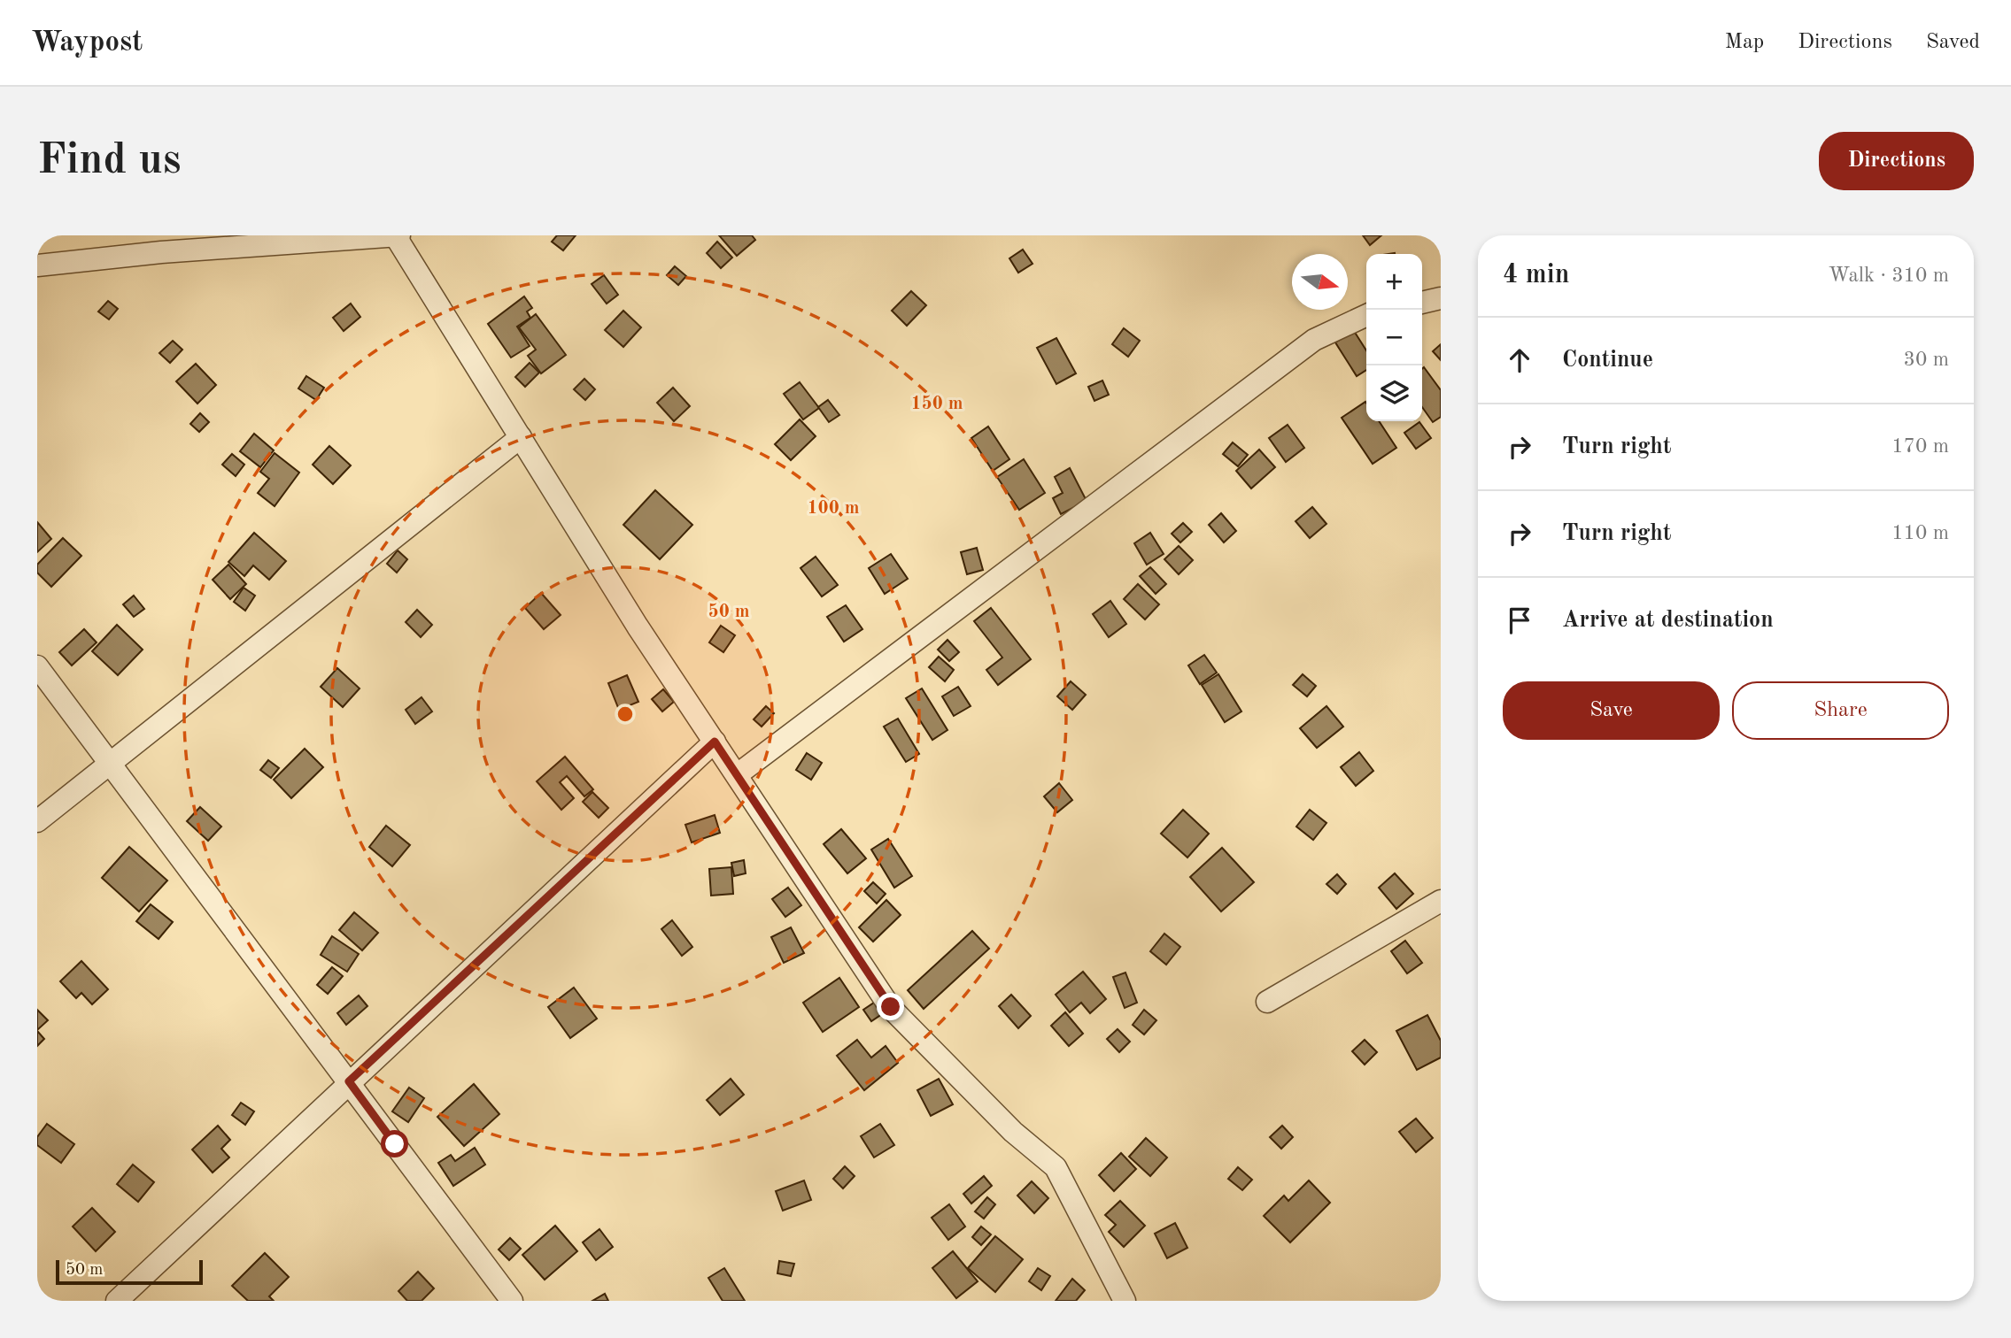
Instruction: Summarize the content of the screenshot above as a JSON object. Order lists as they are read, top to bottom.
{
  "scale_bar": "50 m",
  "north": "right",
  "page": {
    "header": "Waypost",
    "nav": ["Map", "Directions", "Saved"],
    "buttons": [
      "Directions",
      ["Save", "Share"]
    ],
    "title": "Find us",
    "heading": ["4 min", "Walk · 310 m"],
    "map_buttons": ["+", "−"],
    "list": [
      ["Continue", "30 m"],
      ["Turn right", "170 m"],
      ["Turn right", "110 m"],
      "Arrive at destination"
    ],
    "scale": "50 m"
  },
  "rings": ["150 m", "100 m", "50 m"]
}
